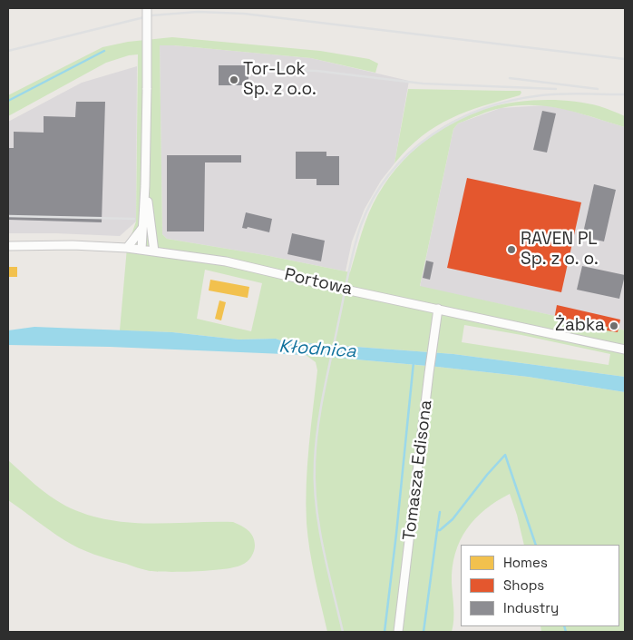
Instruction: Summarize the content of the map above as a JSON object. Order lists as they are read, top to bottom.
{
  "streets": {
    "street": ["Portowa", "Tomasza Edisona"]
  },
  "crossings": [
    ["Portowa", "Tomasza Edisona"]
  ],
  "water": ["Kłodnica"],
  "places": ["Tor-Lok Sp. z o.o.", "RAVEN PL Sp. z o. o.", "Żabka"],
  "legend": ["Homes", "Shops", "Industry"]
}
